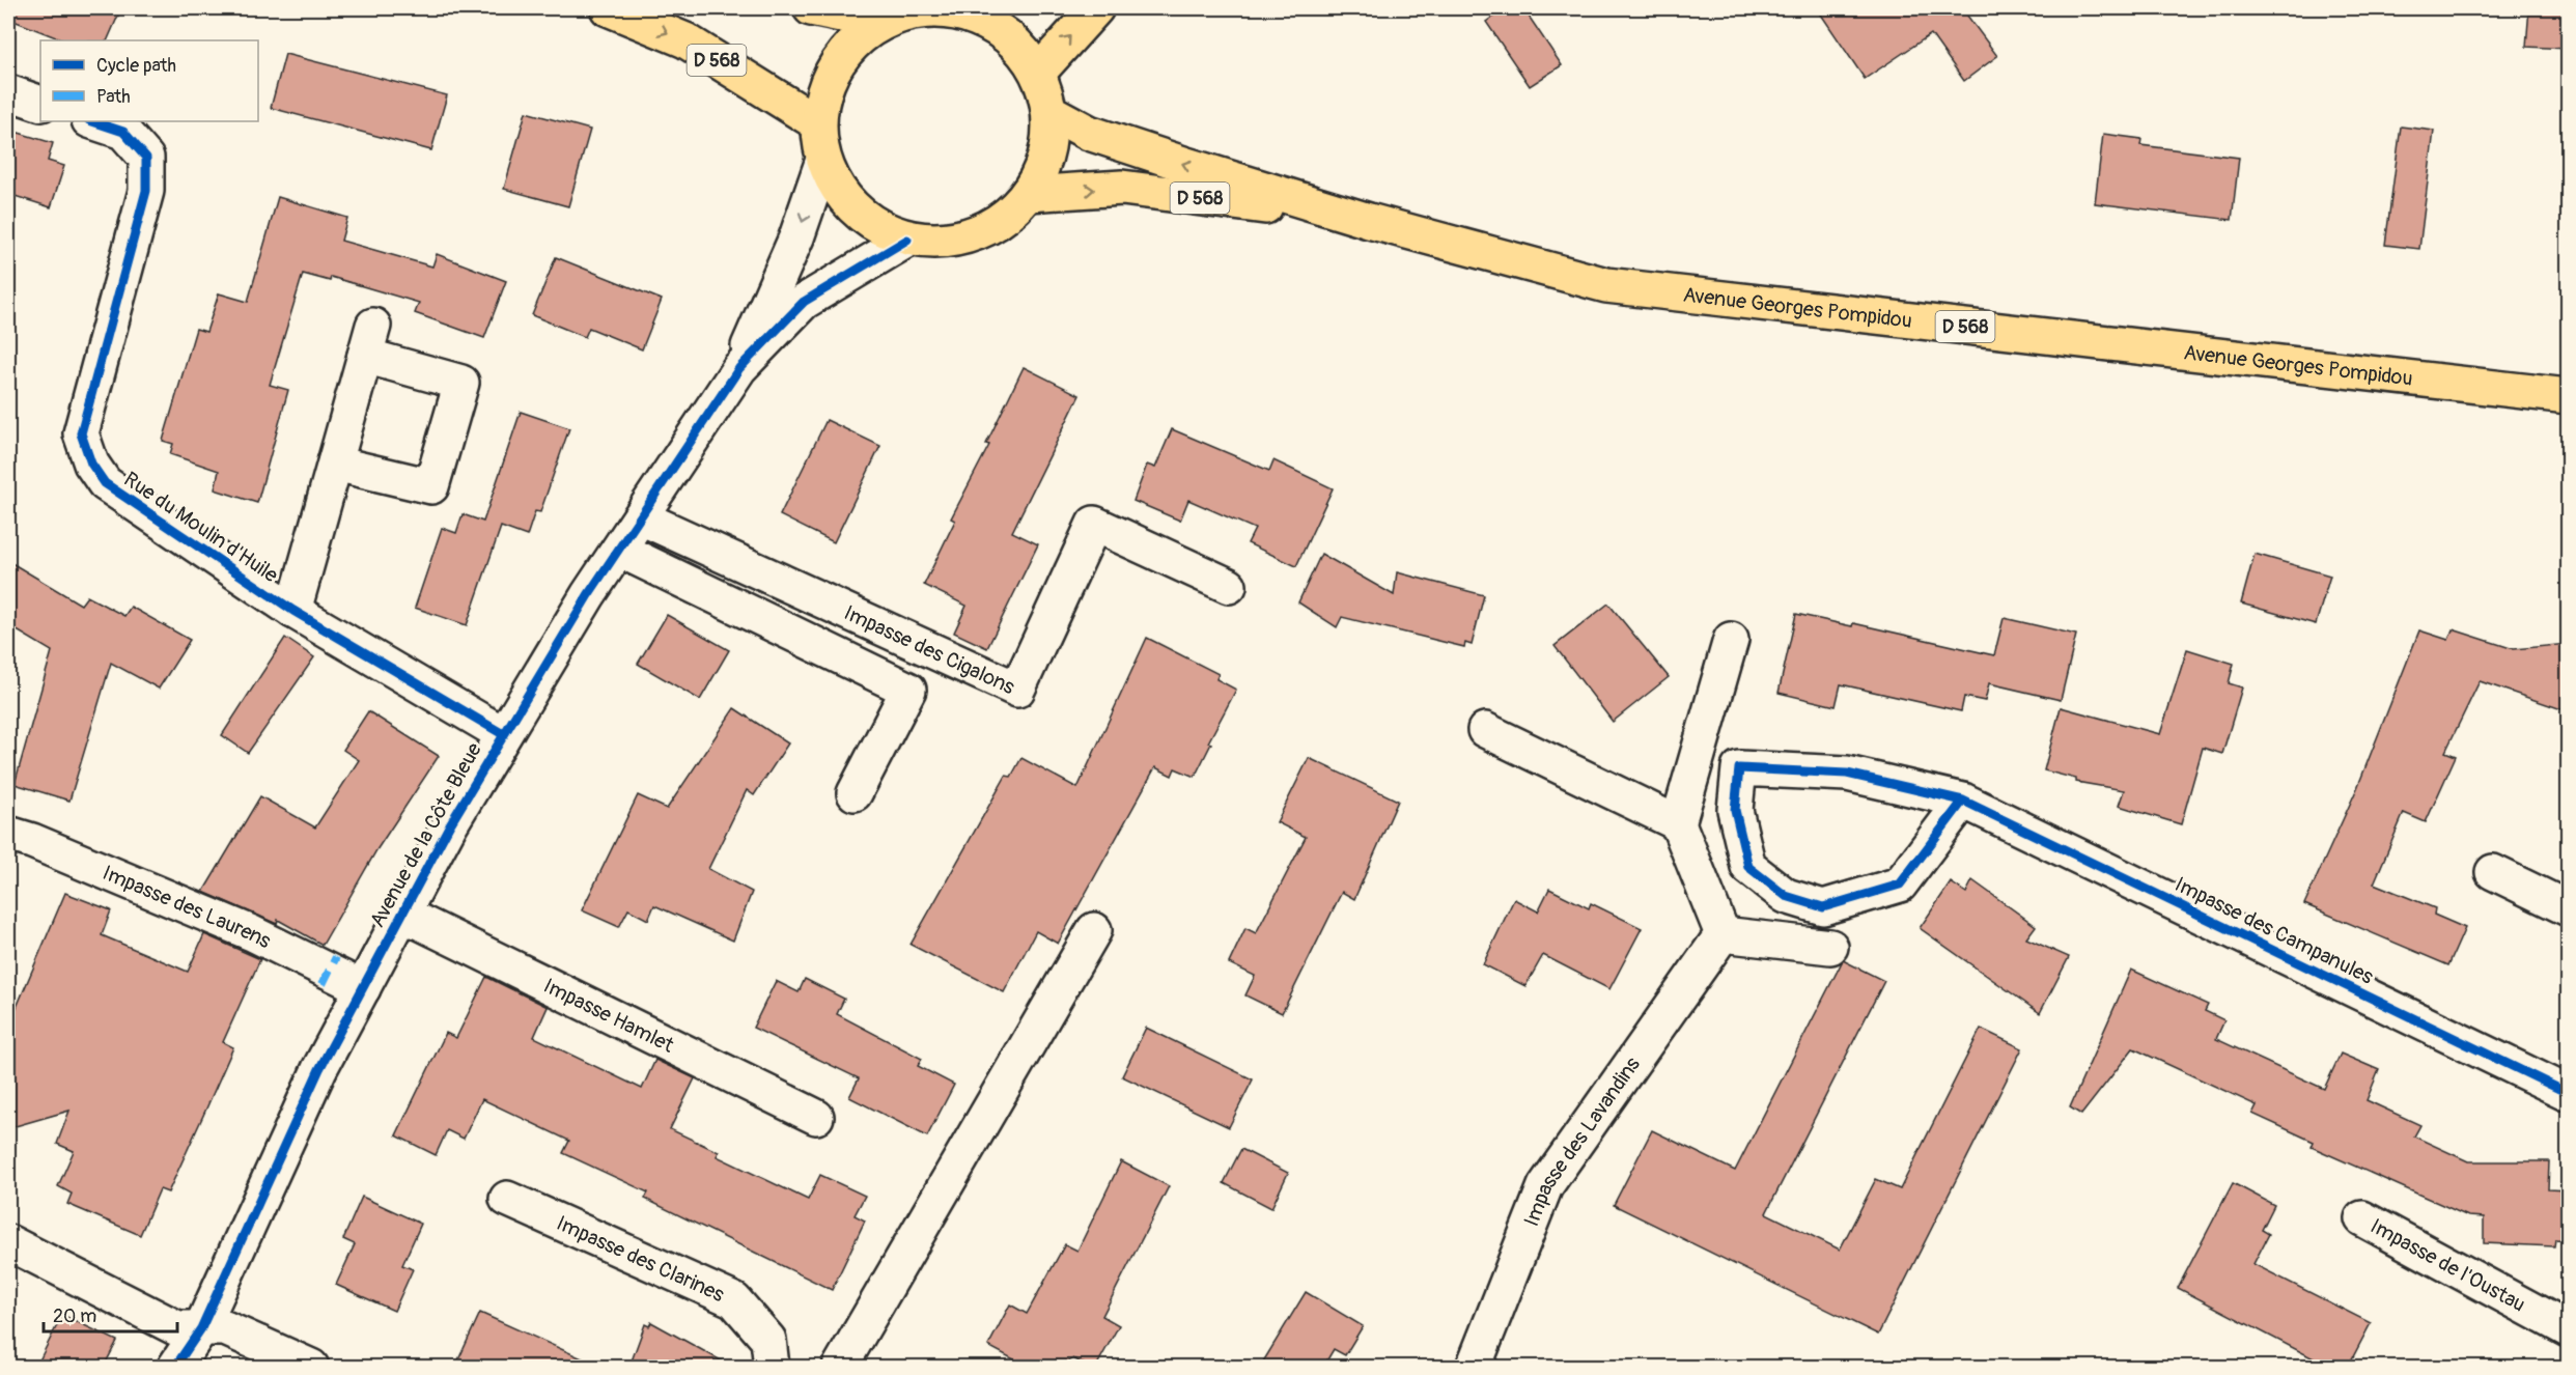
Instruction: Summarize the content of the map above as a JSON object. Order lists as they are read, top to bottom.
{
  "streets": {
    "main road": ["D 568", "Avenue Georges Pompidou"],
    "street": [
      "Rue du Moulin d'Huile",
      "Impasse des Cigalons",
      "Avenue de la Côte Bleue",
      "Impasse des Laurens",
      "Impasse des Campanules",
      "Impasse Hamlet",
      "Impasse des Lavandins",
      "Impasse des Clarines",
      "Impasse de l'Oustau"
    ]
  },
  "crossings": [
    ["Rue du Moulin d'Huile", "Avenue de la Côte Bleue"],
    ["Impasse des Cigalons", "Avenue de la Côte Bleue"],
    ["Avenue de la Côte Bleue", "Impasse des Laurens"],
    ["Avenue de la Côte Bleue", "Impasse Hamlet"]
  ],
  "legend": ["Cycle path", "Path"],
  "scale_bar": "20 m"
}
